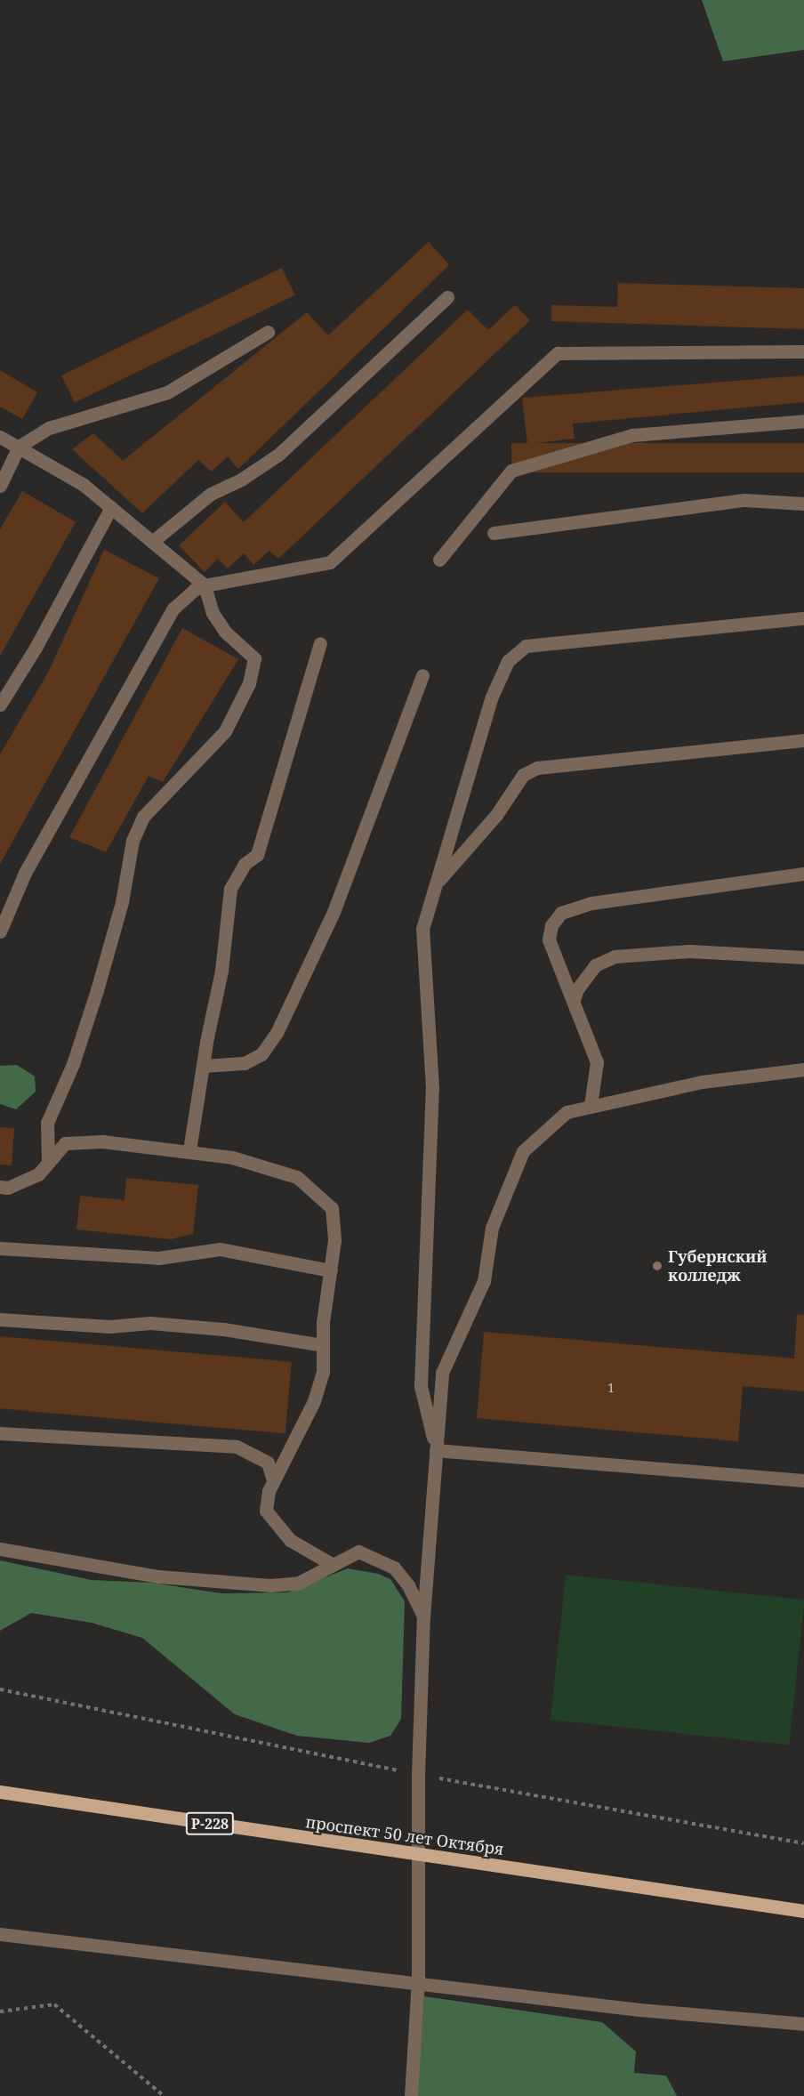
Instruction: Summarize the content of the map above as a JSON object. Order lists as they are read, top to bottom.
{
  "streets": {
    "main road": ["Р-228", "проспект 50 лет Октября"]
  },
  "places": ["Губернский колледж"],
  "house_numbers": ["1"]
}
